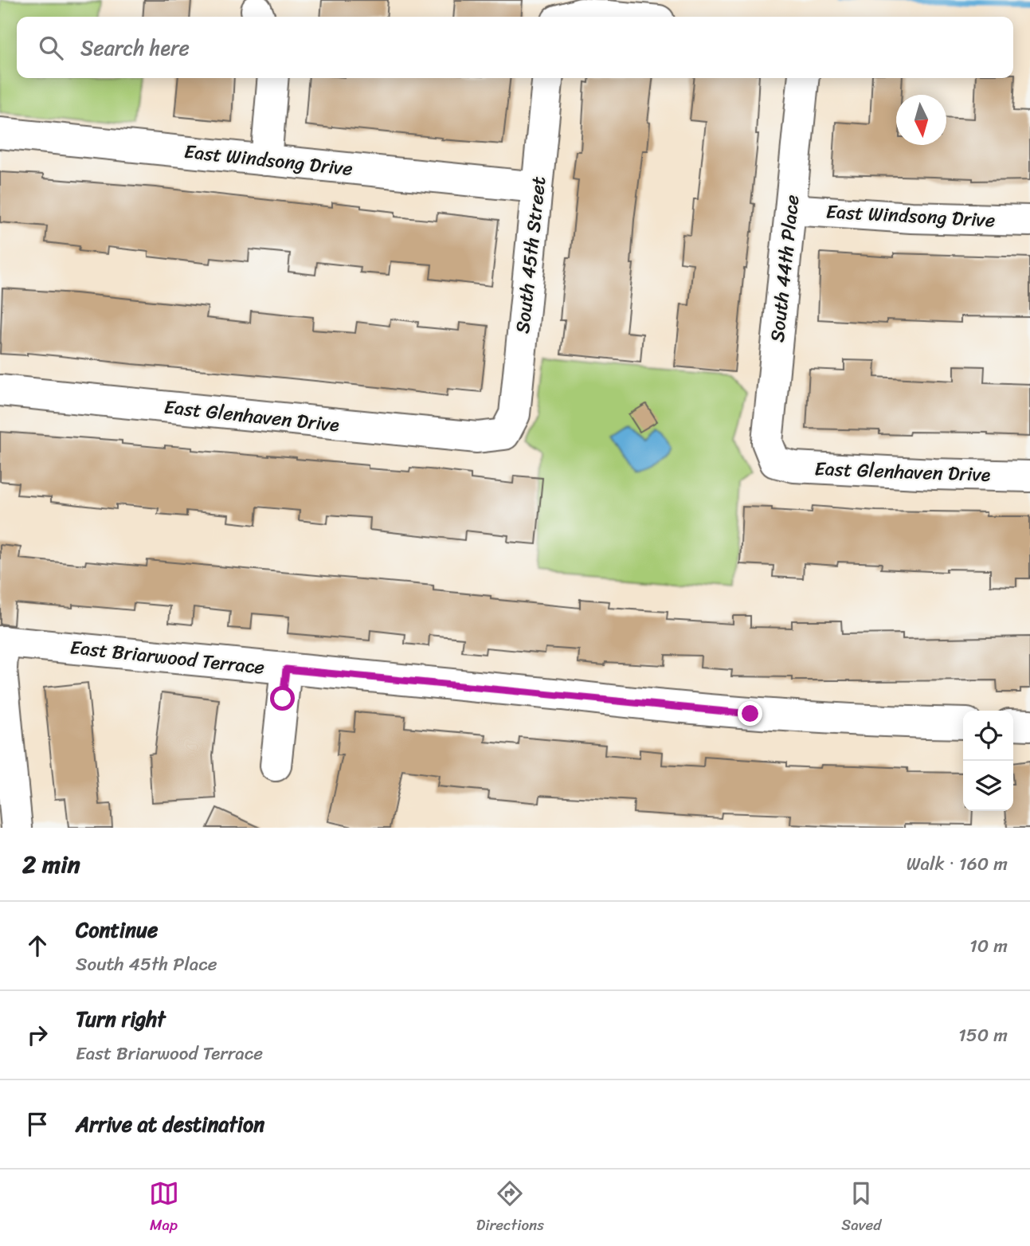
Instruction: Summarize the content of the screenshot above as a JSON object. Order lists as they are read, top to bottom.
{
  "streets": {
    "street": [
      "East Windsong Drive",
      "South 45th Street",
      "South 44th Place",
      "East Glenhaven Drive",
      "East Briarwood Terrace"
    ]
  },
  "crossings": [
    ["East Windsong Drive", "South 45th Street"],
    ["East Windsong Drive", "South 44th Place"],
    ["South 45th Street", "East Glenhaven Drive"],
    ["South 44th Place", "East Glenhaven Drive"]
  ],
  "north": "bottom",
  "page": {
    "search": "Search here",
    "heading": ["2 min", "Walk · 160 m"],
    "list": [
      ["Continue", "South 45th Place", "10 m"],
      ["Turn right", "East Briarwood Terrace", "150 m"],
      "Arrive at destination"
    ],
    "nav": ["Map", "Directions", "Saved"]
  }
}
